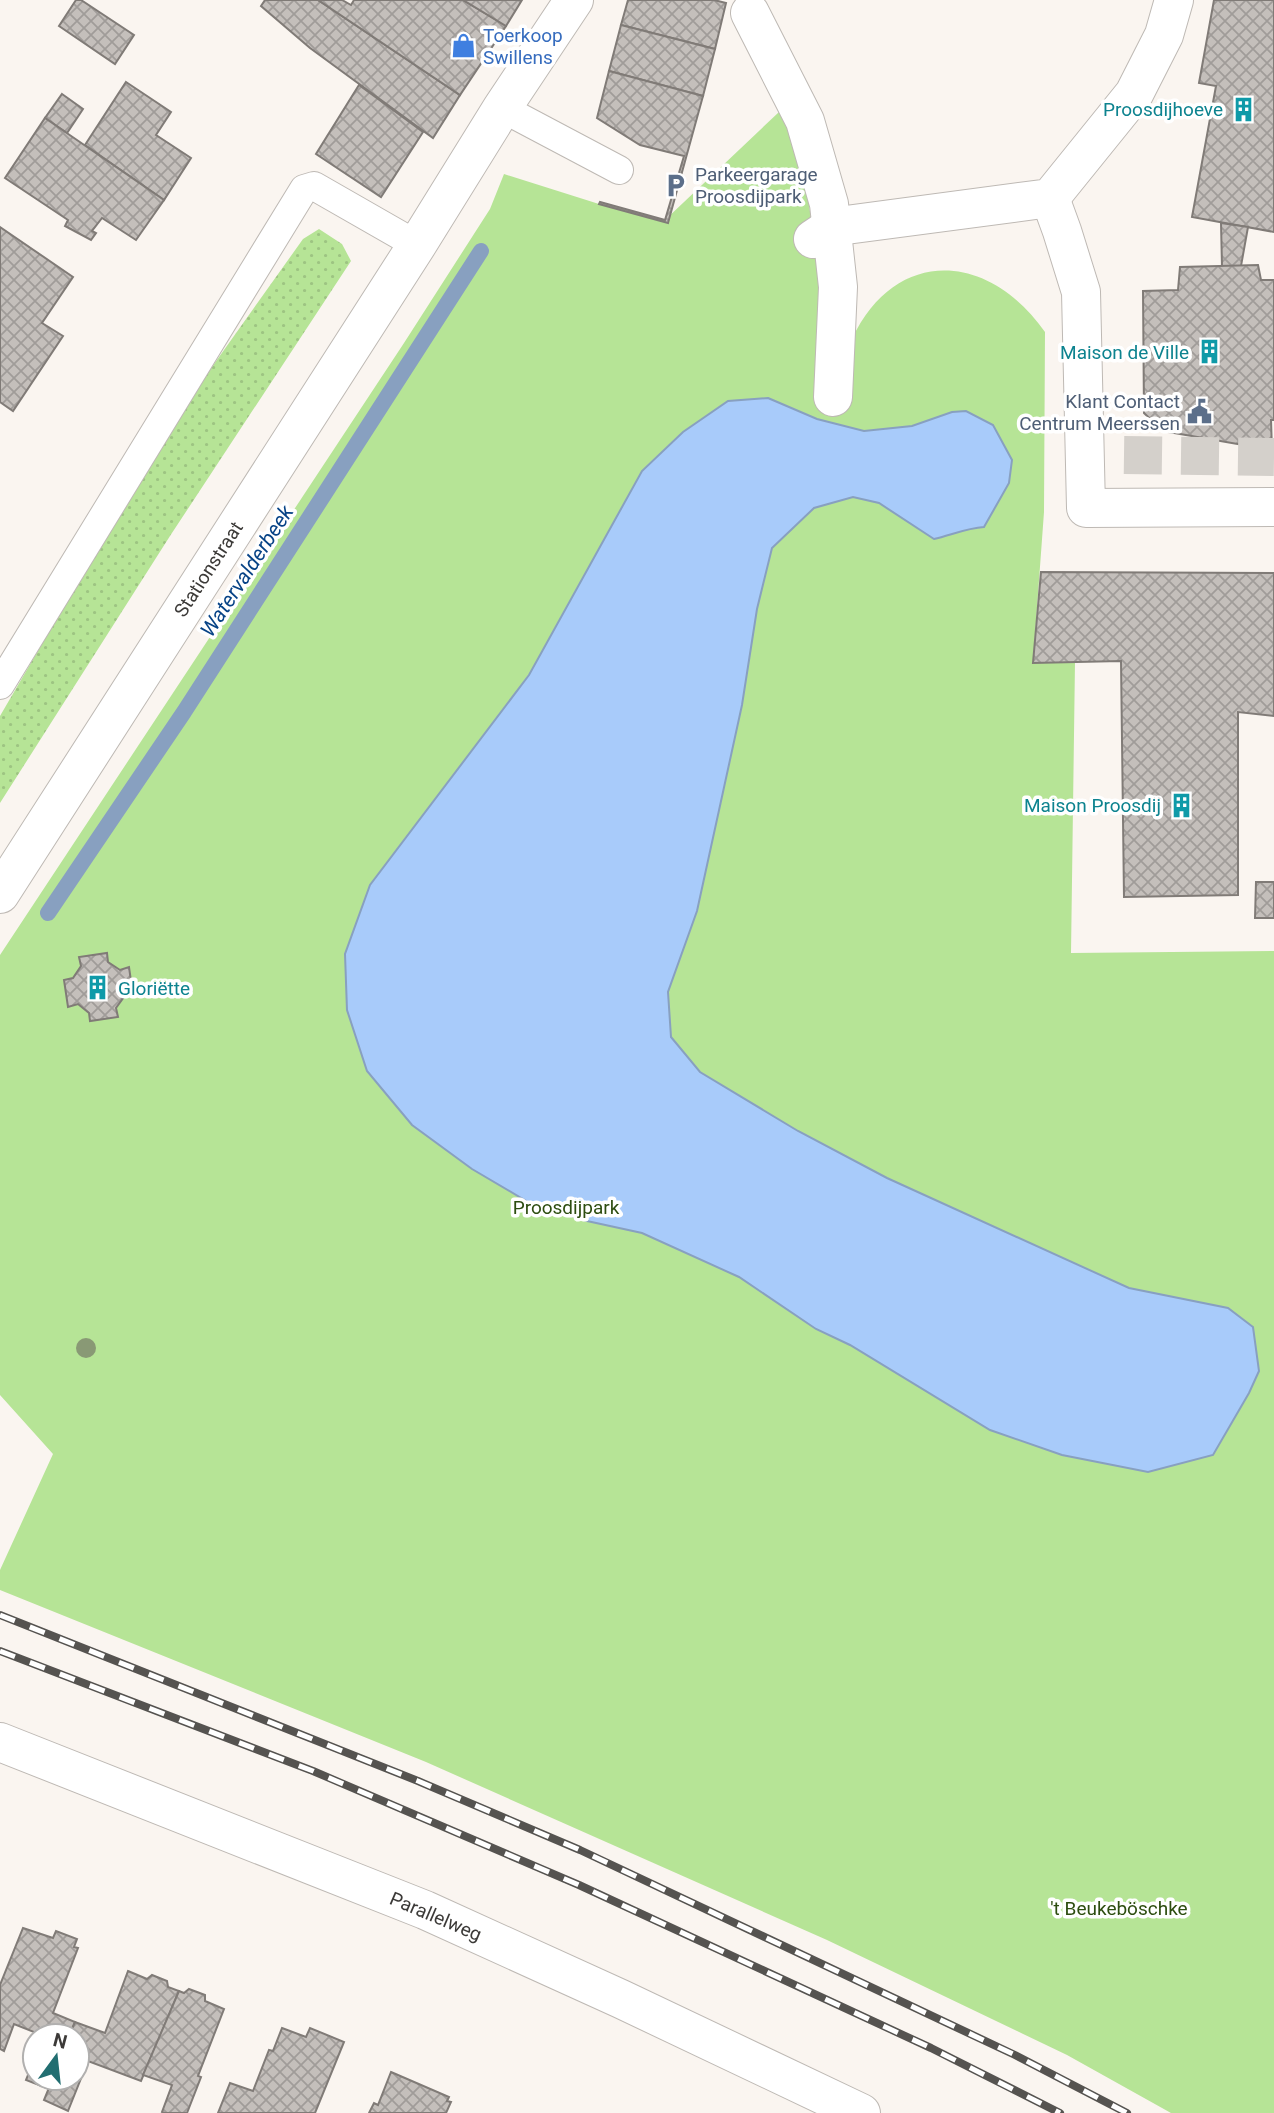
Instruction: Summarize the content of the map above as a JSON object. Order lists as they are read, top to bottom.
{
  "streets": {
    "street": ["Stationstraat", "Parallelweg"]
  },
  "water": ["Watervalderbeek"],
  "parks": ["Proosdijpark", "'t Beukeböschke"],
  "places": {
    "shop": ["Toerkoop Swillens"],
    "building": [
      "Proosdijhoeve",
      "Maison de Ville",
      "Maison Proosdij",
      "Gloriëtte"
    ],
    "parking": ["Parkeergarage Proosdijpark"],
    "public building": ["Klant Contact Centrum Meerssen"]
  },
  "north": "top"
}
